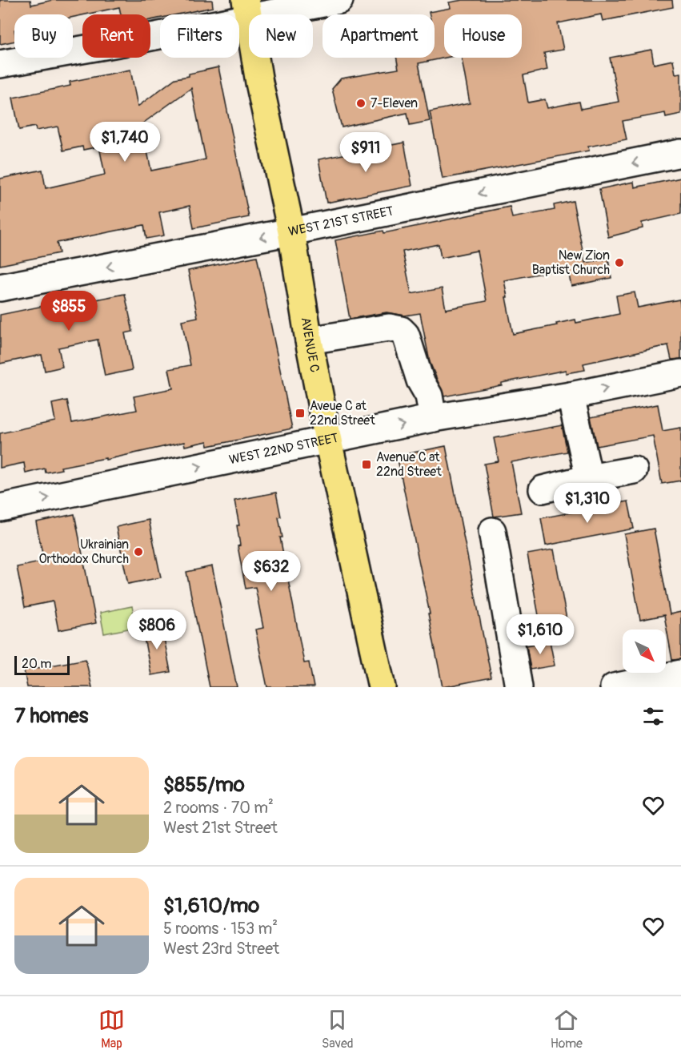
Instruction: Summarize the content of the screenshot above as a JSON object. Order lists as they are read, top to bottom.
{
  "streets": {
    "main road": ["AVENUE C"],
    "street": ["WEST 21ST STREET", "WEST 22ND STREET"]
  },
  "crossings": [
    ["WEST 21ST STREET", "AVENUE C"],
    ["AVENUE C", "WEST 22ND STREET"]
  ],
  "one_way": ["WEST 22ND STREET"],
  "places": {
    "other": ["7-Eleven", "New Zion Baptist Church", "Ukrainian Orthodox Church"],
    "transit": ["Aveue C at 22nd Street", "Avenue C at 22nd Street"]
  },
  "scale_bar": "20 m",
  "north": "bottom right",
  "page": {
    "chip": [
      "Buy",
      "Rent",
      "Filters",
      "New",
      "Apartment",
      "House"
    ],
    "price": [
      "$1,740",
      "$911",
      "$855",
      "$1,310",
      "$632",
      "$806",
      "$1,610"
    ],
    "scale": "20 m",
    "heading": "7 homes",
    "list": [
      {
        "name": "$855/mo",
        "note": "2 rooms · 70 m² · West 21st Street"
      },
      {
        "name": "$1,610/mo",
        "note": "5 rooms · 153 m² · West 23rd Street"
      }
    ],
    "tabs": ["Map", "Saved", "Home"]
  }
}
